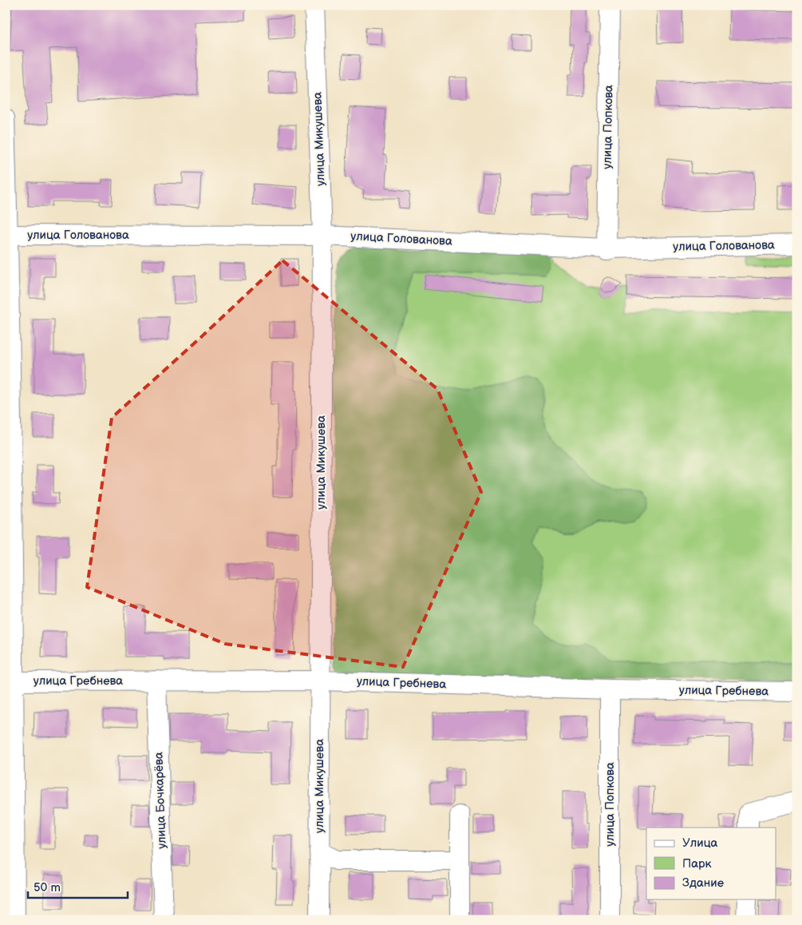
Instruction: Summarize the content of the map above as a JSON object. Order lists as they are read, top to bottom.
{
  "streets": {
    "street": [
      "улица Попкова",
      "улица Микушева",
      "улица Голованова",
      "улица Гребнева",
      "улица Бочкарёва"
    ]
  },
  "crossings": [
    ["улица Попкова", "улица Голованова"],
    ["улица Попкова", "улица Гребнева"],
    ["улица Микушева", "улица Голованова"],
    ["улица Микушева", "улица Гребнева"],
    ["улица Гребнева", "улица Бочкарёва"]
  ],
  "legend": ["Улица", "Парк", "Здание"],
  "scale_bar": "50 m"
}
